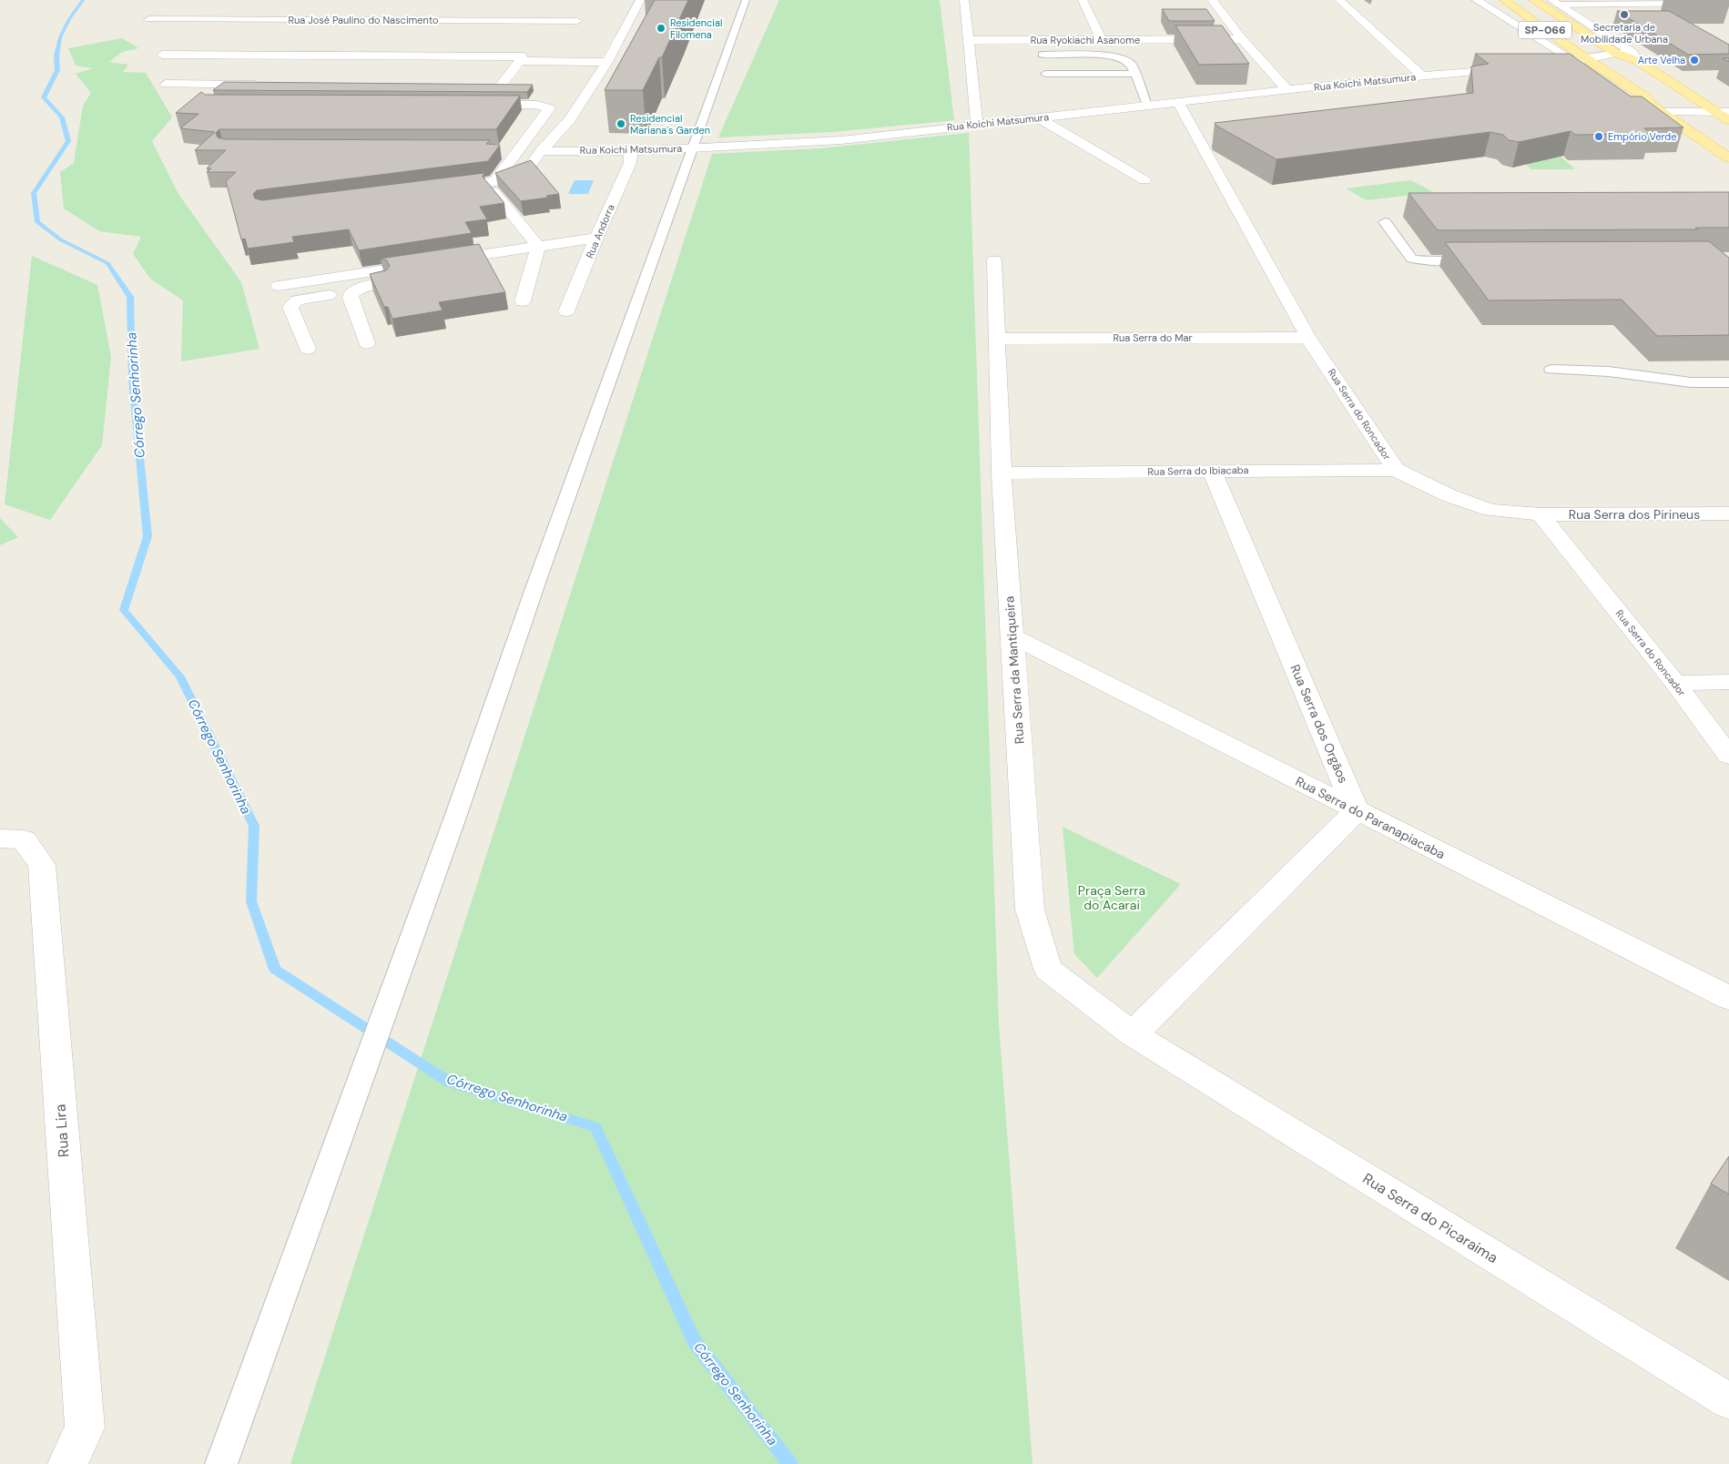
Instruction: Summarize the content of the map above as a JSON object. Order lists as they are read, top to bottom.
{
  "streets": {
    "main road": ["SP-066"],
    "street": [
      "Rua José Paulino do Nascimento",
      "Rua Ryokiachi Asanome",
      "Rua Koichi Matsumura",
      "Rua Andorra",
      "Rua Serra do Mar",
      "Rua Serra do Roncador",
      "Rua Serra do Ibiacaba",
      "Rua Serra dos Pirineus",
      "Rua Serra da Mantiqueira",
      "Rua Serra dos Orgãos",
      "Rua Serra do Paranapiacaba",
      "Rua Lira",
      "Rua Serra do Picaraima"
    ]
  },
  "crossings": [
    ["Rua Koichi Matsumura", "Rua Andorra"],
    ["Rua Koichi Matsumura", "Rua Serra do Roncador"],
    ["Rua Serra do Mar", "Rua Serra do Roncador"],
    ["Rua Serra do Mar", "Rua Serra da Mantiqueira"],
    ["Rua Serra do Roncador", "Rua Serra do Ibiacaba"],
    ["Rua Serra do Roncador", "Rua Serra dos Pirineus"],
    ["Rua Serra do Ibiacaba", "Rua Serra da Mantiqueira"],
    ["Rua Serra do Ibiacaba", "Rua Serra dos Orgãos"],
    ["Rua Serra da Mantiqueira", "Rua Serra do Paranapiacaba"],
    ["Rua Serra da Mantiqueira", "Rua Serra do Picaraima"],
    ["Rua Serra dos Orgãos", "Rua Serra do Paranapiacaba"]
  ],
  "water": ["Córrego Senhorinha"],
  "parks": ["Praça Serra do Acarai"],
  "places": [
    "Secretaria de Mobilidade Urbana",
    "Residencial Filomena",
    "Arte Velha",
    "Residencial Mariana's Garden",
    "Empório Verde"
  ]
}
